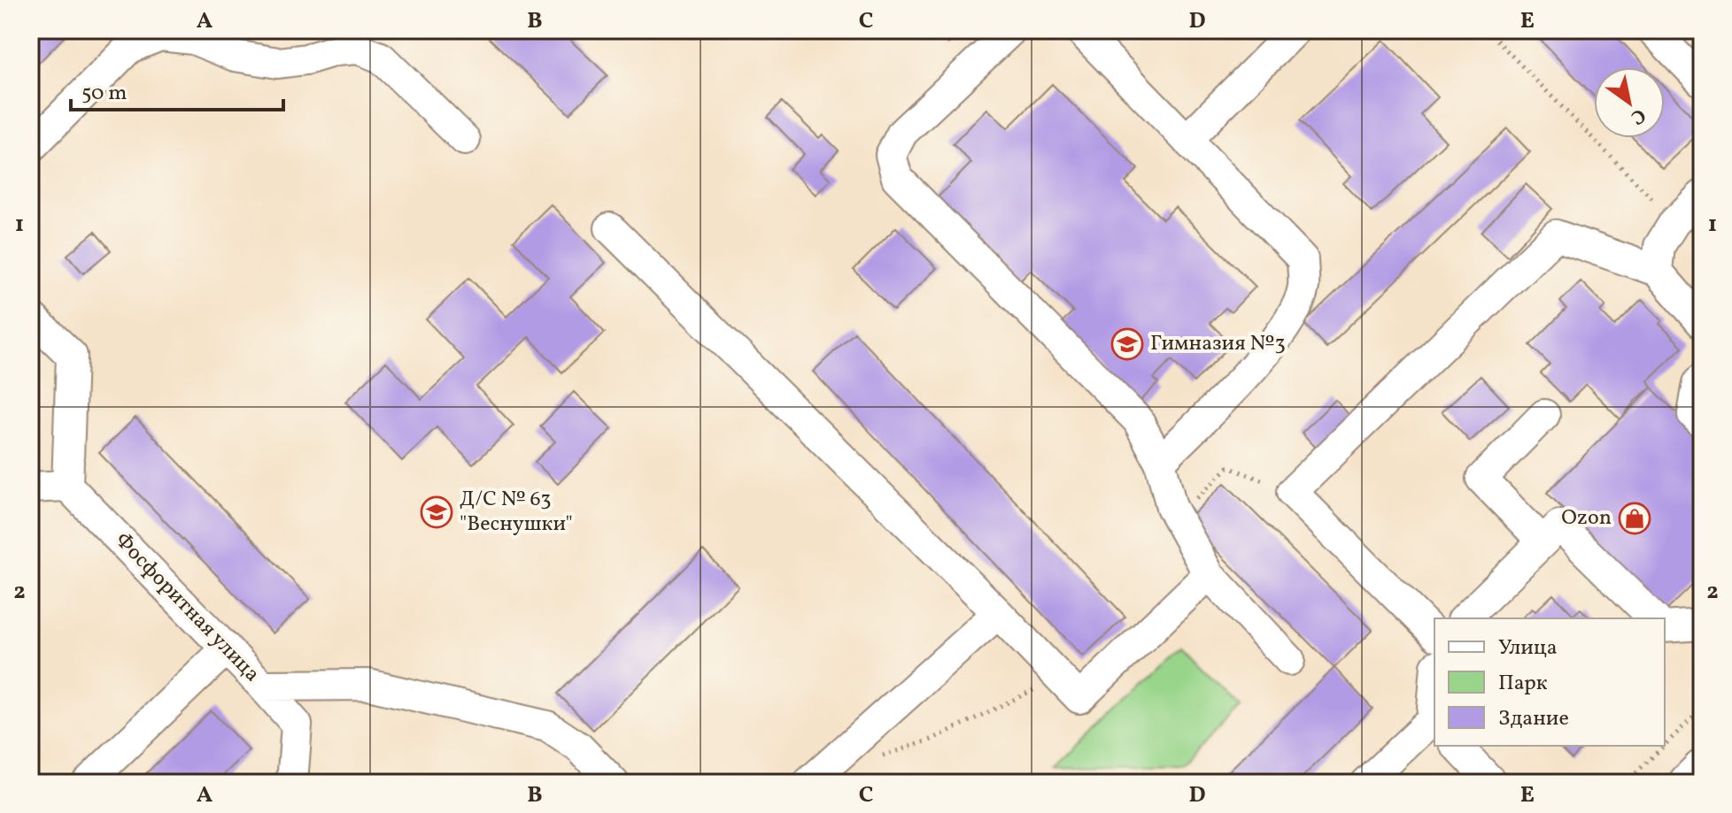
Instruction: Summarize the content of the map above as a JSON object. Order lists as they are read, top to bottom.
{
  "streets": {
    "street": ["Фосфоритная улица"]
  },
  "places": {
    "school or university": ["Гимназия №3", "Д/С № 63 \"Веснушки\""],
    "shop": ["Ozon"]
  },
  "legend": ["Улица", "Парк", "Здание"],
  "scale_bar": "50 m",
  "north": "bottom right",
  "grid": {
    "columns": [
      "A",
      "B",
      "C",
      "D",
      "E"
    ],
    "rows": ["1", "2"]
  }
}
